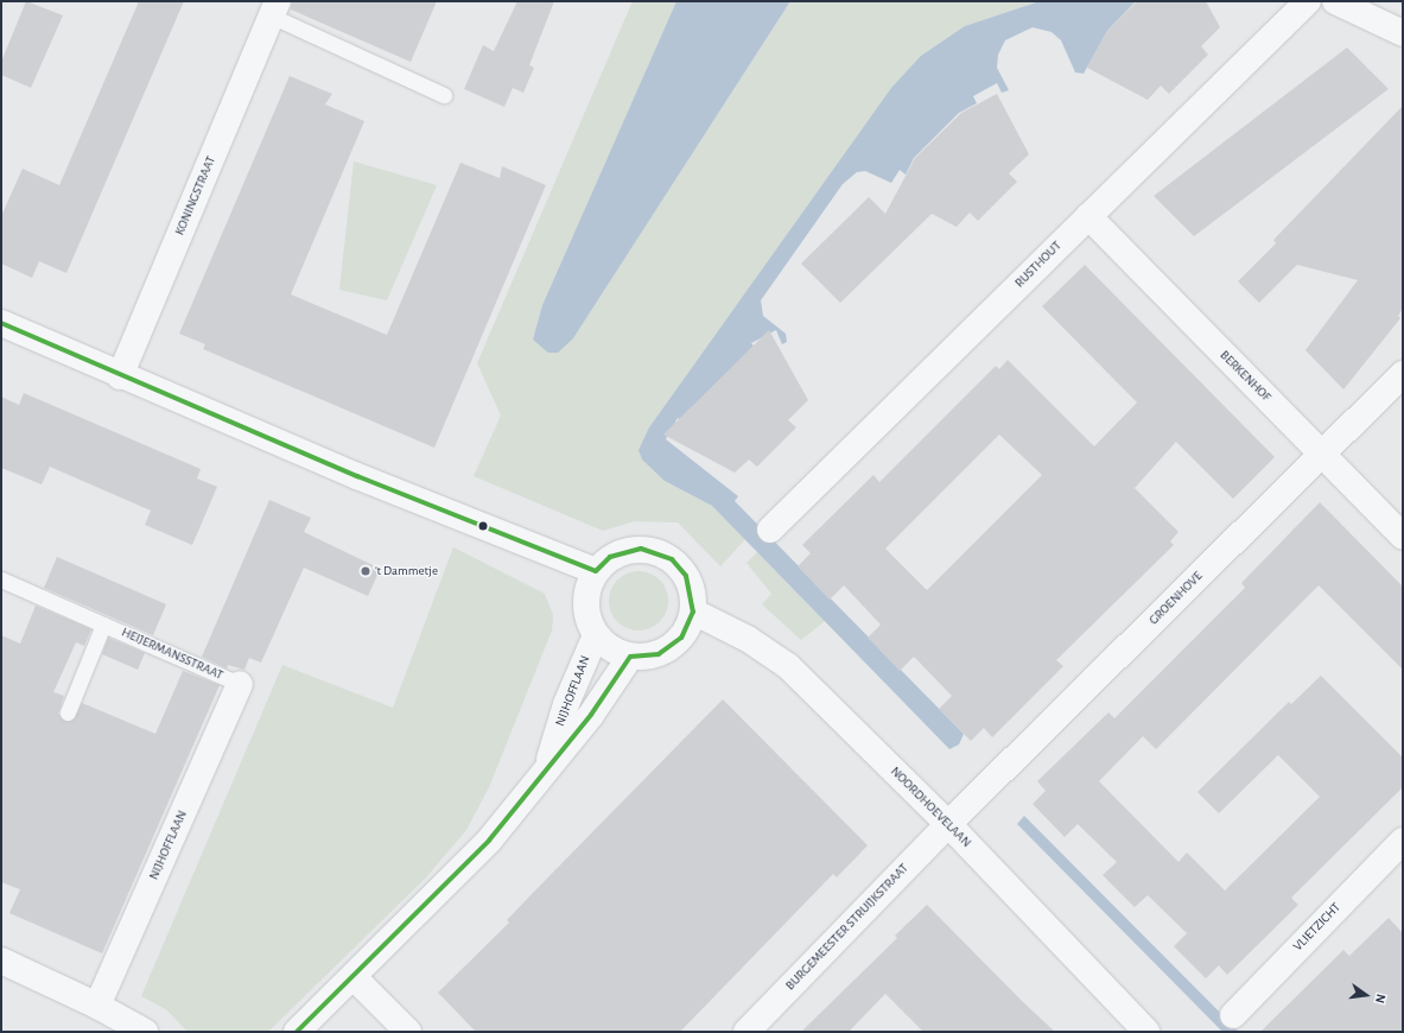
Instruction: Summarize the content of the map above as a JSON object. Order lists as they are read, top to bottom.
{
  "streets": {
    "street": [
      "KONINGSTRAAT",
      "RUSTHOUT",
      "BERKENHOF",
      "GROENHOVE",
      "NIJHOFFLAAN",
      "NOORDHOEVELAAN",
      "BURGEMEESTER STRUIJKSTRAAT",
      "VLIETZICHT"
    ],
    "lane": ["HEIJERMANSSTRAAT"]
  },
  "crossings": [
    ["RUSTHOUT", "BERKENHOF"],
    ["BERKENHOF", "GROENHOVE"],
    ["GROENHOVE", "NOORDHOEVELAAN"],
    ["GROENHOVE", "BURGEMEESTER STRUIJKSTRAAT"],
    ["HEIJERMANSSTRAAT", "NIJHOFFLAAN"],
    ["NIJHOFFLAAN", "NOORDHOEVELAAN"],
    ["NOORDHOEVELAAN", "BURGEMEESTER STRUIJKSTRAAT"]
  ],
  "places": ["'t Dammetje"],
  "north": "right"
}
